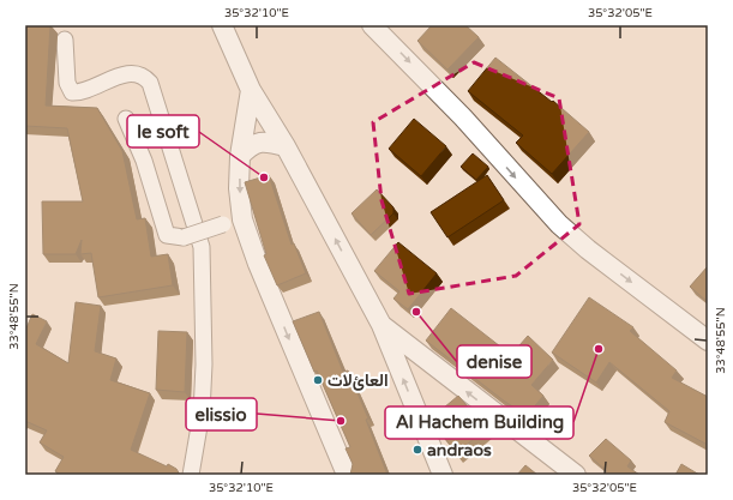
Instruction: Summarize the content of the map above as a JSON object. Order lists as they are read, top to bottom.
{
  "places": [
    "le soft",
    "denise",
    "Al Hachem Building",
    "العائﻻت",
    "elissio",
    "andraos"
  ],
  "coordinates": ["35°32'10\"E", "35°32'05\"E", "33°48'55\"N"]
}
